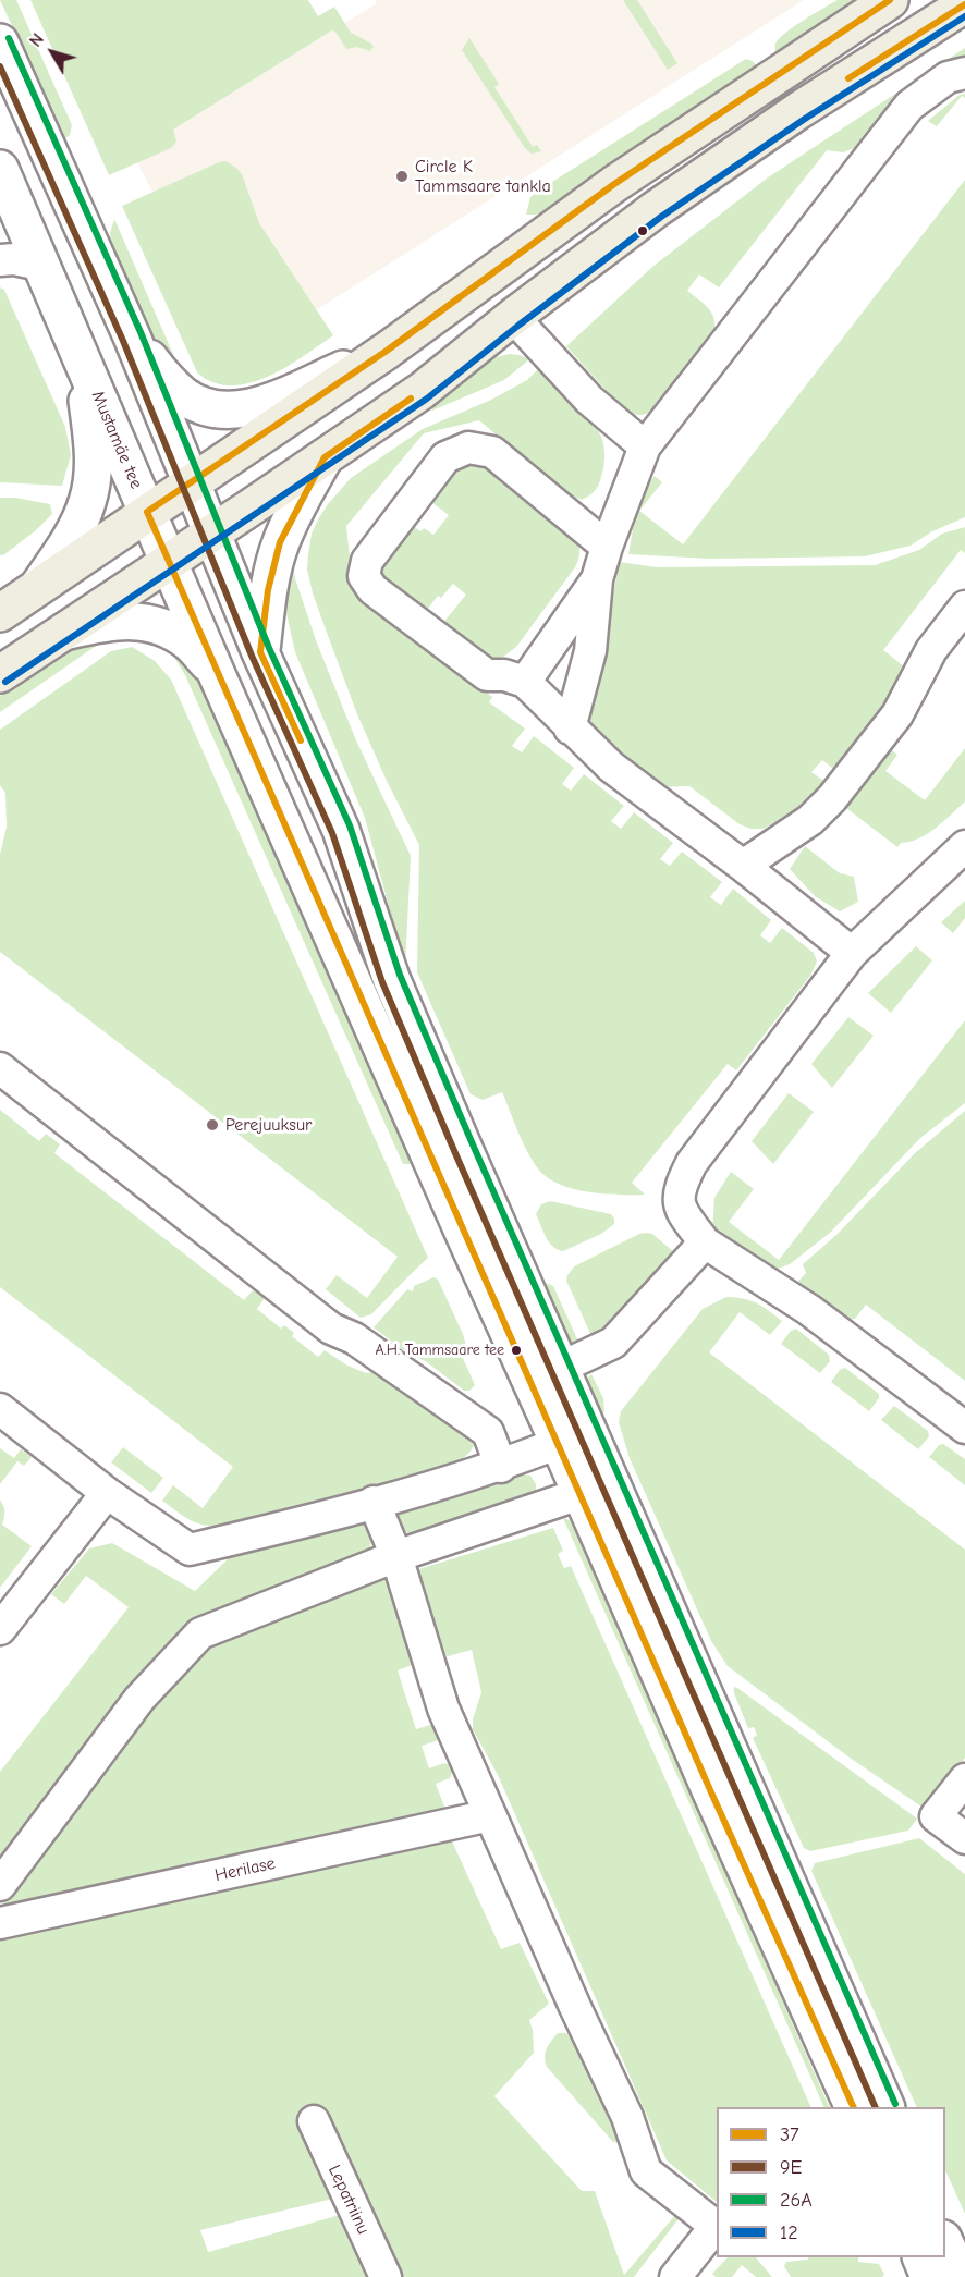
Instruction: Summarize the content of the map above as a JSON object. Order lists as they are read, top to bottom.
{
  "streets": {
    "main road": ["Mustamäe tee"],
    "street": ["Herilase", "Lepatriinu"]
  },
  "places": ["Circle K Tammsaare tankla", "Perejuuksur", "A.H. Tammsaare tee"],
  "lines": [
    "transit line 37",
    "transit line 12",
    "transit line 26A",
    "transit line 9E"
  ],
  "legend": [
    "37",
    "9E",
    "26A",
    "12"
  ],
  "north": "top left"
}
